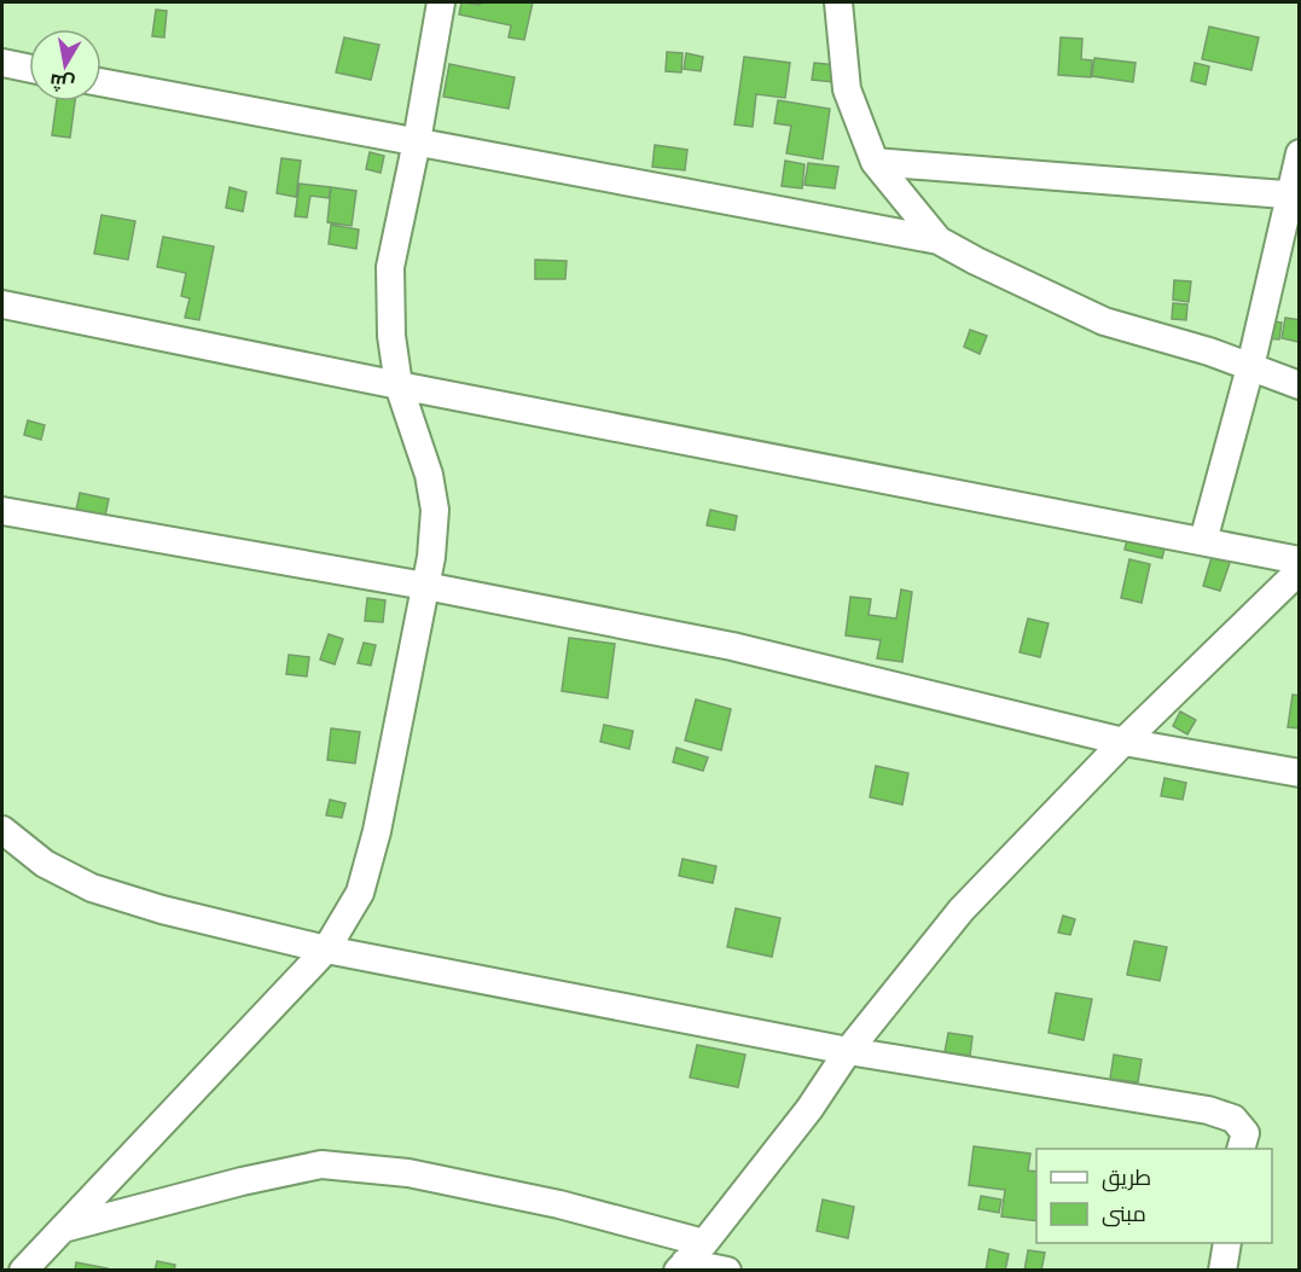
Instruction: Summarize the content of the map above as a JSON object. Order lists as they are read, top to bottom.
{
  "legend": ["طريق", "مبنى"],
  "north": "bottom"
}
